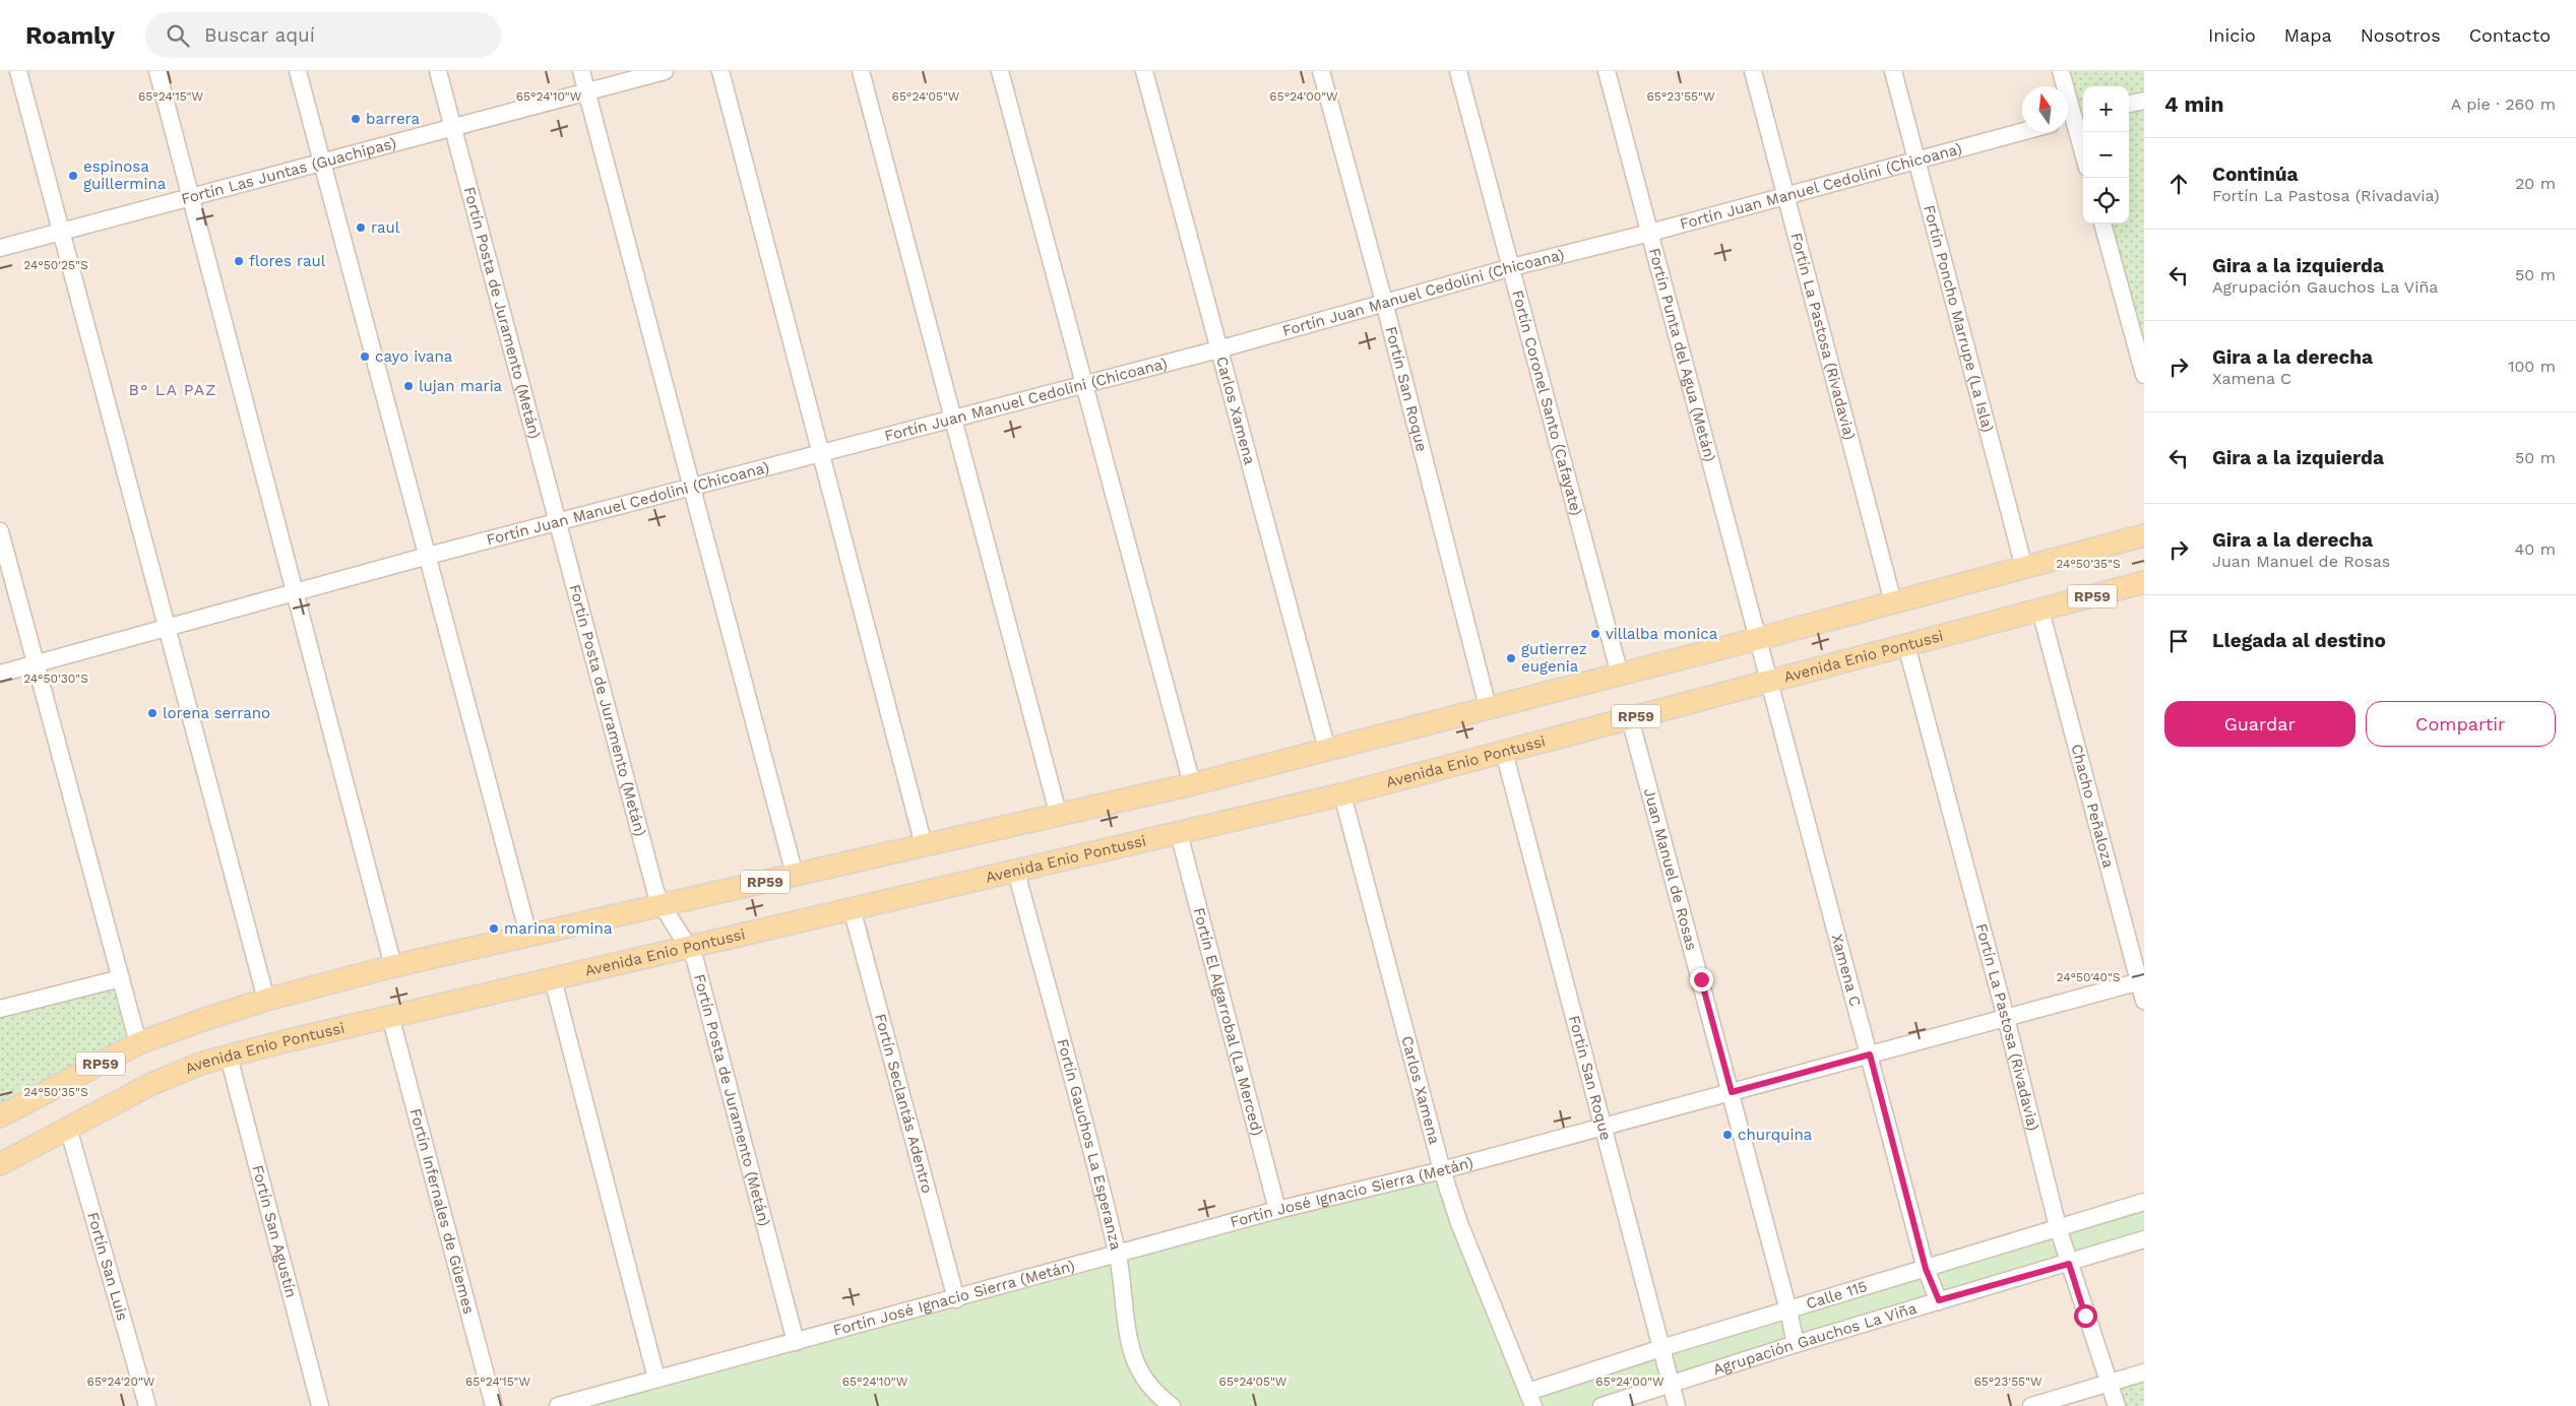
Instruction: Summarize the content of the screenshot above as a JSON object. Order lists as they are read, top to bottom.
{
  "streets": {
    "main road": ["RP59", "Avenida Enio Pontussi"],
    "street": [
      "Fortín Las Juntas (Guachipas)",
      "Fortín Juan Manuel Cedolini (Chicoana)",
      "Fortín Posta de Juramento (Metán)",
      "Fortín Poncho Marrupe (La Isla)",
      "Fortín La Pastosa (Rivadavia)",
      "Fortín Punta del Agua (Metán)",
      "Fortín San Roque",
      "Fortín Coronel Santo (Cafayate)",
      "Carlos Xamena",
      "Chacho Peñaloza",
      "Juan Manuel de Rosas",
      "Xamena C",
      "Fortín El Algarrobal (La Merced)",
      "Fortín Seclantás Adentro",
      "Fortín Gauchos La Esperanza",
      "Fortín José Ignacio Sierra (Metán)",
      "Fortín Infernales de Güemes",
      "Fortín San Agustín",
      "Fortín San Luis",
      "Calle 115",
      "Agrupación Gauchos La Viña"
    ]
  },
  "crossings": [
    ["Fortín Las Juntas (Guachipas)", "Fortín Posta de Juramento (Metán)"],
    ["Fortín Juan Manuel Cedolini (Chicoana)", "Fortín Posta de Juramento (Metán)"],
    ["Fortín Juan Manuel Cedolini (Chicoana)", "Fortín Poncho Marrupe (La Isla)"],
    ["Fortín Juan Manuel Cedolini (Chicoana)", "Fortín La Pastosa (Rivadavia)"],
    ["Fortín Juan Manuel Cedolini (Chicoana)", "Fortín Punta del Agua (Metán)"],
    ["Fortín Juan Manuel Cedolini (Chicoana)", "Fortín San Roque"],
    ["Fortín Juan Manuel Cedolini (Chicoana)", "Fortín Coronel Santo (Cafayate)"],
    ["Fortín Juan Manuel Cedolini (Chicoana)", "Carlos Xamena"],
    ["Fortín Posta de Juramento (Metán)", "RP59"],
    ["Fortín Posta de Juramento (Metán)", "Avenida Enio Pontussi"],
    ["Fortín Posta de Juramento (Metán)", "Fortín José Ignacio Sierra (Metán)"],
    ["Fortín Poncho Marrupe (La Isla)", "RP59"],
    ["Fortín La Pastosa (Rivadavia)", "RP59"],
    ["Fortín La Pastosa (Rivadavia)", "Avenida Enio Pontussi"],
    ["Fortín La Pastosa (Rivadavia)", "Fortín José Ignacio Sierra (Metán)"],
    ["Fortín La Pastosa (Rivadavia)", "Calle 115"],
    ["Fortín La Pastosa (Rivadavia)", "Agrupación Gauchos La Viña"],
    ["Fortín Punta del Agua (Metán)", "RP59"],
    ["Fortín Punta del Agua (Metán)", "Xamena C"],
    ["Fortín San Roque", "RP59"],
    ["Fortín San Roque", "Avenida Enio Pontussi"],
    ["Fortín San Roque", "Fortín José Ignacio Sierra (Metán)"],
    ["Fortín San Roque", "Calle 115"],
    ["Fortín San Roque", "Agrupación Gauchos La Viña"],
    ["Fortín Coronel Santo (Cafayate)", "RP59"],
    ["Carlos Xamena", "RP59"],
    ["Carlos Xamena", "Avenida Enio Pontussi"],
    ["Carlos Xamena", "Fortín José Ignacio Sierra (Metán)"],
    ["Carlos Xamena", "Calle 115"],
    ["RP59", "Xamena C"],
    ["Avenida Enio Pontussi", "Chacho Peñaloza"],
    ["Avenida Enio Pontussi", "Juan Manuel de Rosas"],
    ["Avenida Enio Pontussi", "Xamena C"],
    ["Avenida Enio Pontussi", "Fortín El Algarrobal (La Merced)"],
    ["Avenida Enio Pontussi", "Fortín Seclantás Adentro"],
    ["Avenida Enio Pontussi", "Fortín Gauchos La Esperanza"],
    ["Avenida Enio Pontussi", "Fortín Infernales de Güemes"],
    ["Avenida Enio Pontussi", "Fortín San Agustín"],
    ["Avenida Enio Pontussi", "Fortín San Luis"],
    ["Chacho Peñaloza", "Fortín José Ignacio Sierra (Metán)"],
    ["Juan Manuel de Rosas", "Fortín José Ignacio Sierra (Metán)"],
    ["Juan Manuel de Rosas", "Calle 115"],
    ["Juan Manuel de Rosas", "Agrupación Gauchos La Viña"],
    ["Xamena C", "Fortín José Ignacio Sierra (Metán)"],
    ["Xamena C", "Calle 115"],
    ["Xamena C", "Agrupación Gauchos La Viña"],
    ["Fortín El Algarrobal (La Merced)", "Fortín José Ignacio Sierra (Metán)"],
    ["Fortín Seclantás Adentro", "Fortín José Ignacio Sierra (Metán)"],
    ["Fortín Gauchos La Esperanza", "Fortín José Ignacio Sierra (Metán)"]
  ],
  "districts": ["B° LA PAZ"],
  "places": [
    "barrera",
    "espinosa guillermina",
    "raul",
    "flores raul",
    "cayo ivana",
    "lujan maria",
    "villalba monica",
    "gutierrez eugenia",
    "lorena serrano",
    "marina romina",
    "churquina"
  ],
  "north": "top",
  "page": {
    "header": "Roamly",
    "search": "Buscar aquí",
    "nav": [
      "Inicio",
      "Mapa",
      "Nosotros",
      "Contacto"
    ],
    "heading": ["4 min", "A pie · 260 m"],
    "map_buttons": ["+", "−"],
    "list": [
      ["Continúa", "Fortín La Pastosa (Rivadavia)", "20 m"],
      ["Gira a la izquierda", "Agrupación Gauchos La Viña", "50 m"],
      ["Gira a la derecha", "Xamena C", "100 m"],
      ["Gira a la izquierda", "50 m"],
      ["Gira a la derecha", "Juan Manuel de Rosas", "40 m"],
      "Llegada al destino"
    ],
    "buttons": ["Guardar", "Compartir"]
  },
  "coordinates": [
    "65°24'15\"W",
    "65°24'10\"W",
    "65°24'05\"W",
    "65°24'00\"W",
    "65°23'55\"W",
    "24°50'25\"S",
    "24°50'35\"S",
    "24°50'30\"S",
    "24°50'40\"S",
    "65°24'20\"W"
  ]
}
